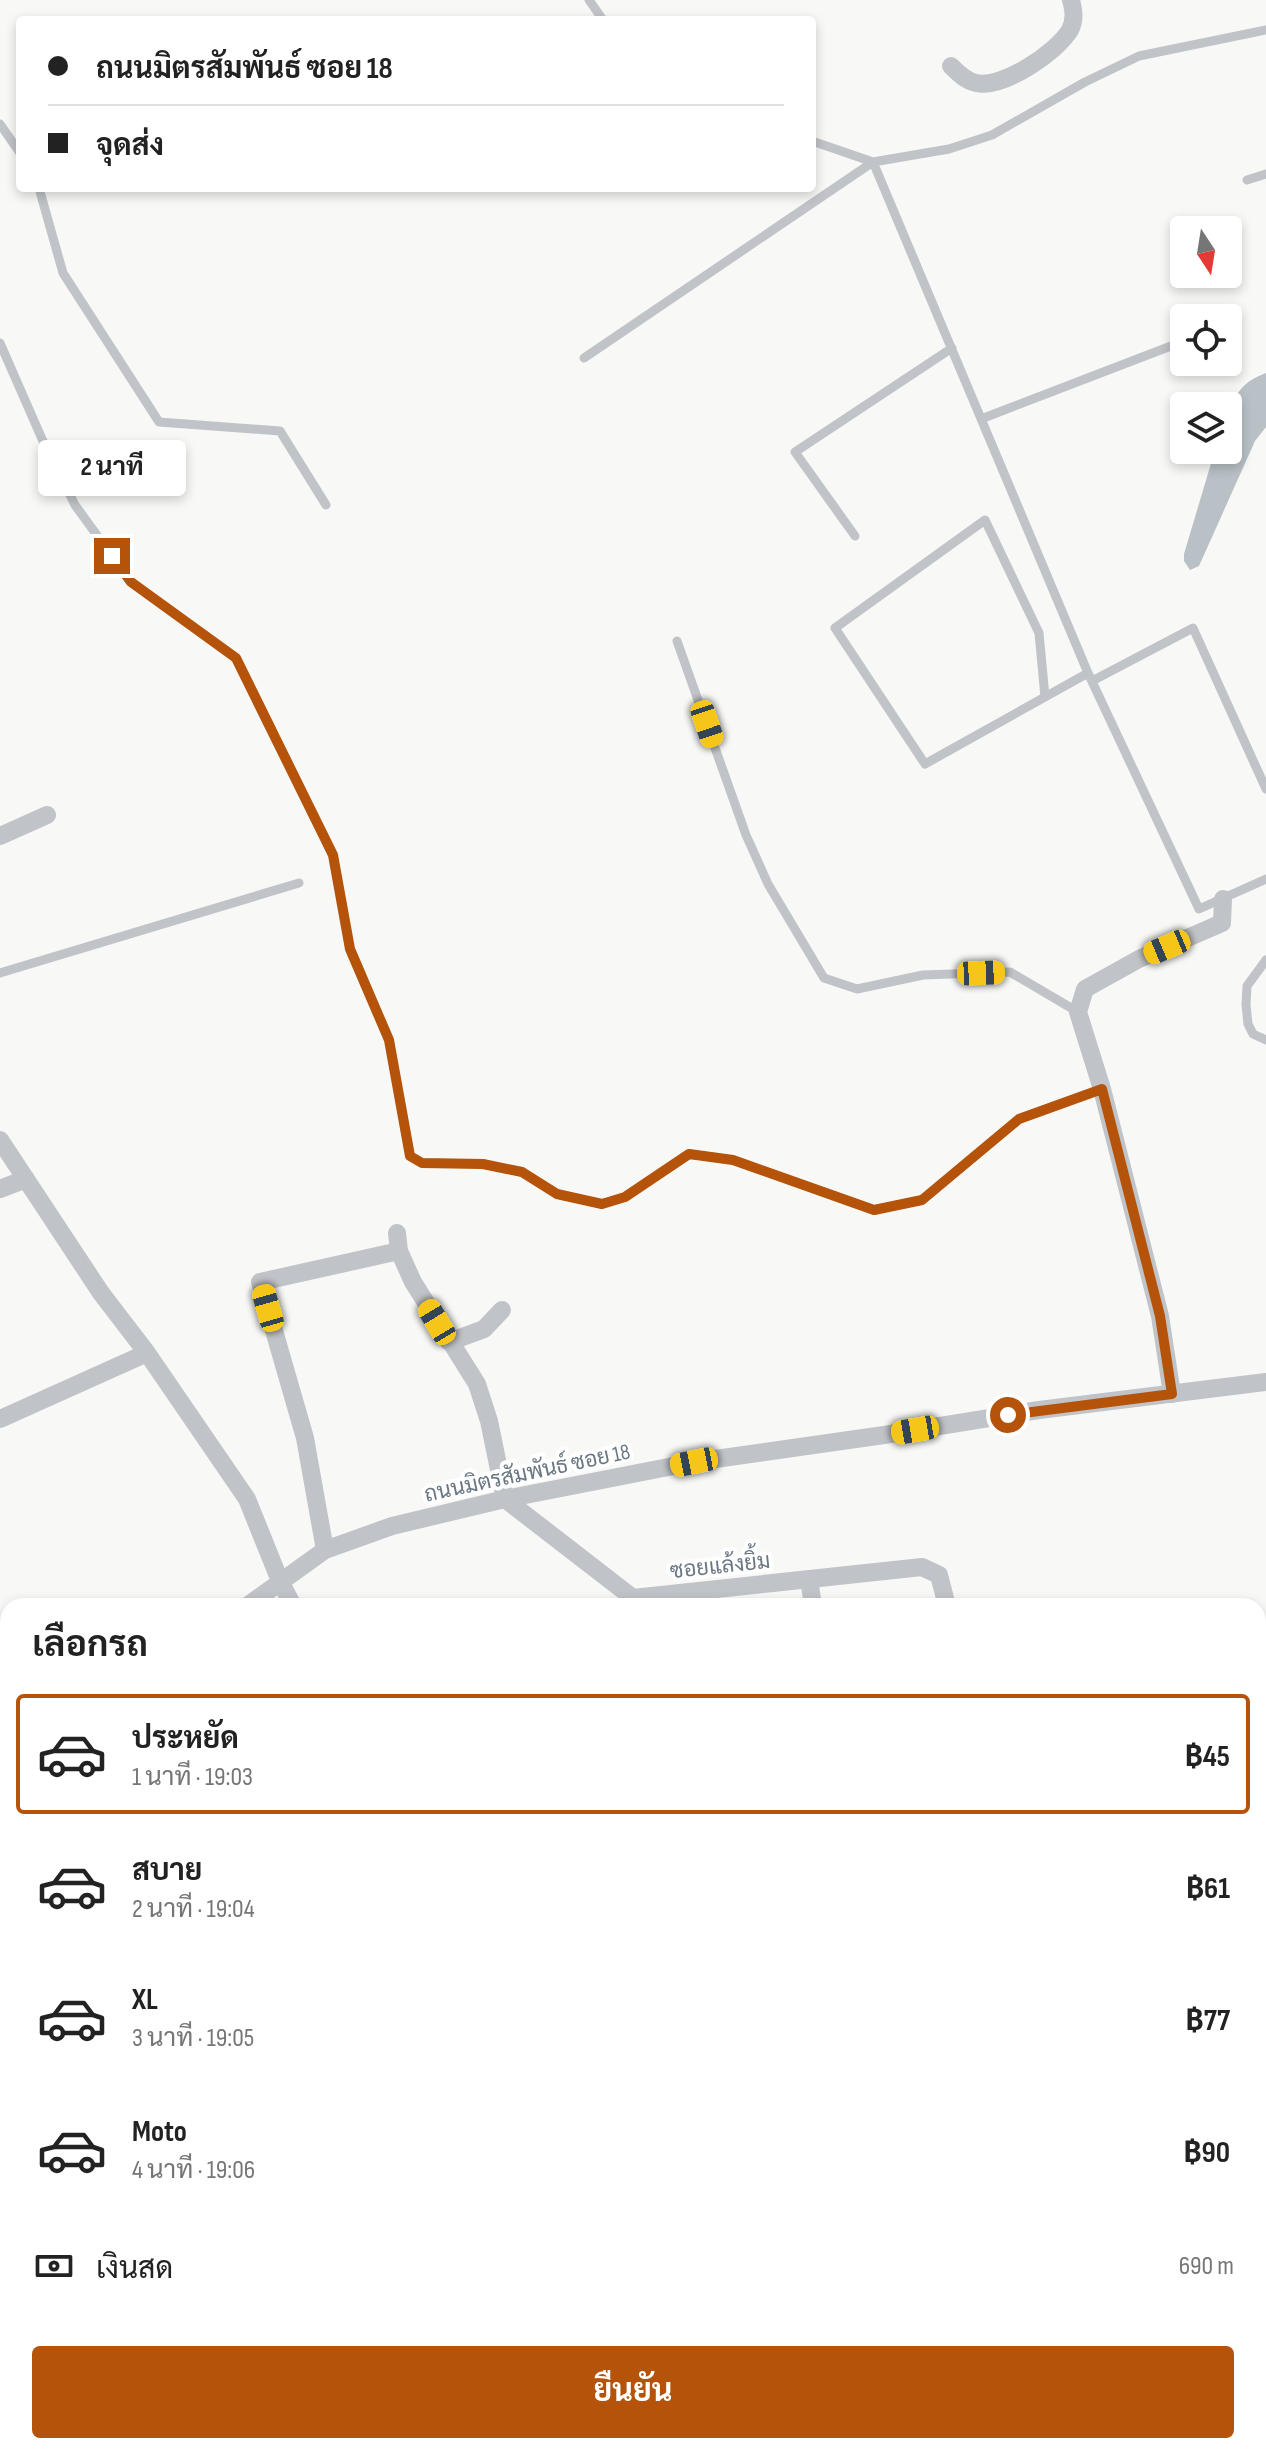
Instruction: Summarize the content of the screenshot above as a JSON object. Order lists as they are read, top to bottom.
{
  "streets": {
    "street": ["ถนนมิตรสัมพันธ์ ซอย 18", "ซอยแล้งยิ้ม"]
  },
  "crossings": [
    ["ถนนมิตรสัมพันธ์ ซอย 18", "ซอยแล้งยิ้ม"]
  ],
  "north": "bottom",
  "page": {
    "banner": ["ถนนมิตรสัมพันธ์ ซอย 18", "จุดส่ง"],
    "bubble": "2 นาที",
    "heading": "เลือกรถ",
    "list": [
      {
        "name": "ประหยัด",
        "note": "1 นาที · 19:03",
        "value": "฿45"
      },
      {
        "name": "สบาย",
        "note": "2 นาที · 19:04",
        "value": "฿61"
      },
      {
        "name": "XL",
        "note": "3 นาที · 19:05",
        "value": "฿77"
      },
      {
        "name": "Moto",
        "note": "4 นาที · 19:06",
        "value": "฿90"
      }
    ],
    "pay": ["เงินสด", "690 m"],
    "buttons": "ยืนยัน"
  }
}
